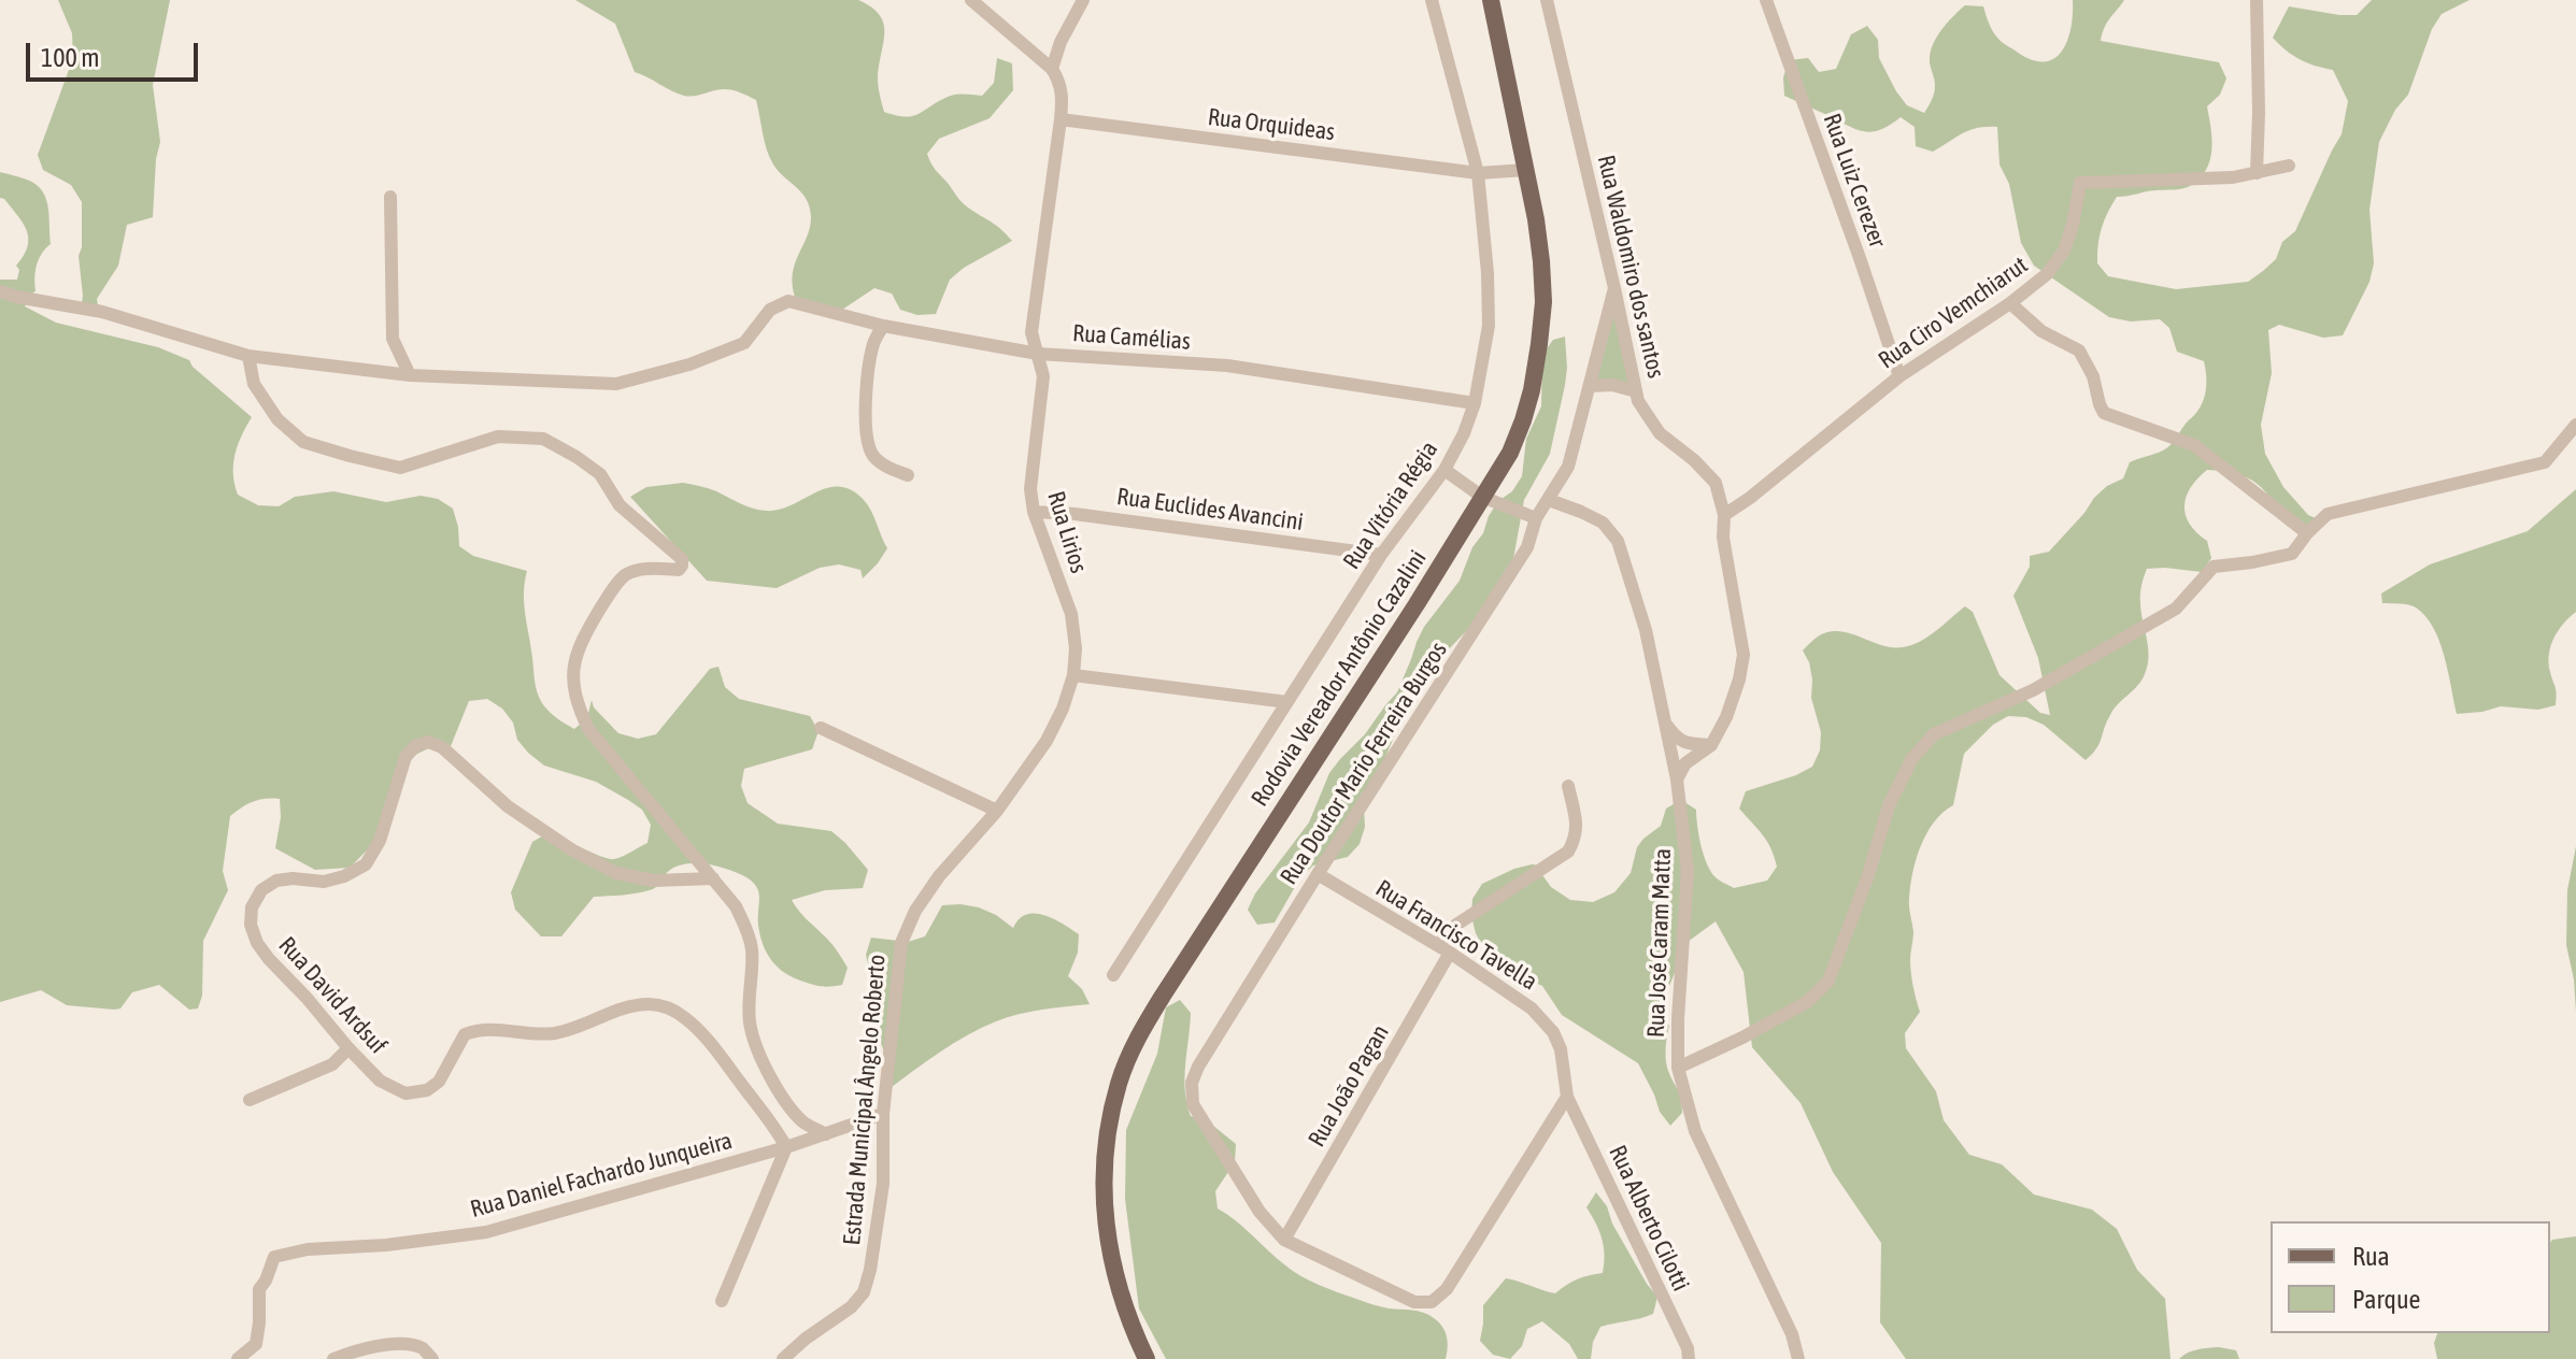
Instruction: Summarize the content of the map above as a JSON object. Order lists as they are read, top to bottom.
{
  "streets": {
    "main road": ["Rodovia Vereador Antônio Cazalini"],
    "street": [
      "Rua Orquideas",
      "Rua Luiz Cerezer",
      "Rua Waldomiro dos santos",
      "Rua Ciro Vemchiarut",
      "Rua Camélias",
      "Rua Vitória Régia",
      "Rua Euclides Avancini",
      "Rua Lirios",
      "Rua Doutor Mario Ferreira Burgos",
      "Rua Francisco Tavella",
      "Rua José Caram Matta",
      "Rua David Ardsuf",
      "Rua João Pagan",
      "Estrada Municipal Ângelo Roberto",
      "Rua Daniel Fachardo Junqueira",
      "Rua Alberto Cilotti"
    ]
  },
  "crossings": [
    ["Rua Orquideas", "Rua Vitória Régia"],
    ["Rua Orquideas", "Rua Lirios"],
    ["Rua Orquideas", "Rodovia Vereador Antônio Cazalini"],
    ["Rua Luiz Cerezer", "Rua Ciro Vemchiarut"],
    ["Rua Waldomiro dos santos", "Rua Ciro Vemchiarut"],
    ["Rua Waldomiro dos santos", "Rua Doutor Mario Ferreira Burgos"],
    ["Rua Camélias", "Rua Vitória Régia"],
    ["Rua Camélias", "Rua Lirios"],
    ["Rua Vitória Régia", "Rua Euclides Avancini"],
    ["Rua Euclides Avancini", "Rua Lirios"],
    ["Rua Lirios", "Estrada Municipal Ângelo Roberto"],
    ["Rua Doutor Mario Ferreira Burgos", "Rua Francisco Tavella"],
    ["Rua Doutor Mario Ferreira Burgos", "Rua José Caram Matta"],
    ["Rua Doutor Mario Ferreira Burgos", "Rua João Pagan"],
    ["Rua Francisco Tavella", "Rua João Pagan"],
    ["Rua Francisco Tavella", "Rua Alberto Cilotti"],
    ["Rua David Ardsuf", "Rua Daniel Fachardo Junqueira"],
    ["Estrada Municipal Ângelo Roberto", "Rua Daniel Fachardo Junqueira"]
  ],
  "legend": ["Rua", "Parque"],
  "scale_bar": "100 m"
}
